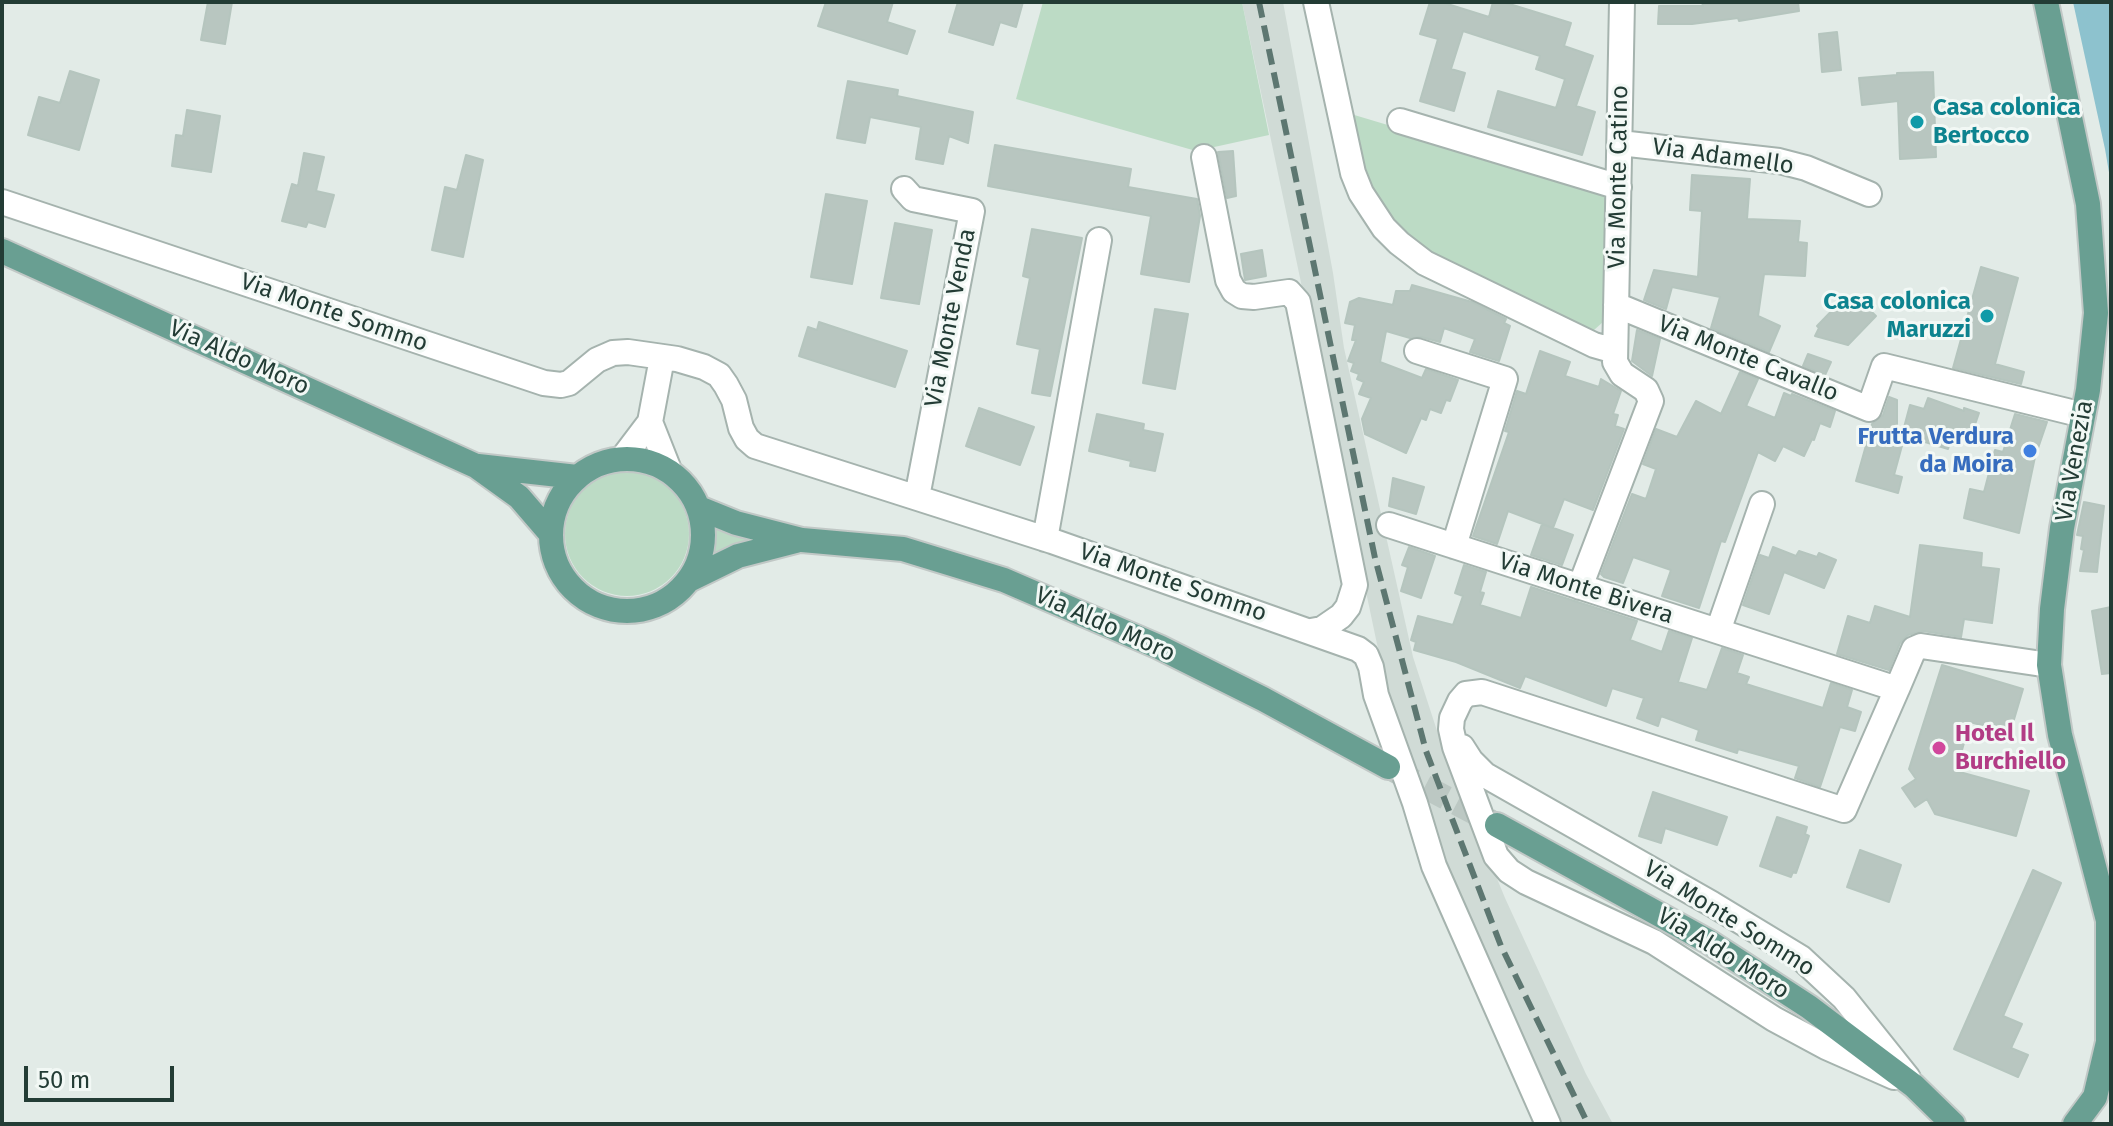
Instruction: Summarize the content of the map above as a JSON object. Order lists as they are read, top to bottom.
{
  "streets": {
    "main road": ["Via Aldo Moro", "Via Venezia"],
    "street": [
      "Via Adamello",
      "Via Monte Catino",
      "Via Monte Sommo",
      "Via Monte Venda",
      "Via Monte Cavallo",
      "Via Monte Bivera"
    ]
  },
  "crossings": [
    ["Via Adamello", "Via Monte Catino"],
    ["Via Monte Catino", "Via Monte Cavallo"],
    ["Via Monte Sommo", "Via Monte Venda"],
    ["Via Monte Sommo", "Via Aldo Moro"],
    ["Via Monte Cavallo", "Via Venezia"]
  ],
  "places": [
    "Casa colonica Bertocco",
    "Casa colonica Maruzzi",
    "Frutta Verdura da Moira",
    "Hotel Il Burchiello"
  ],
  "scale_bar": "50 m"
}
